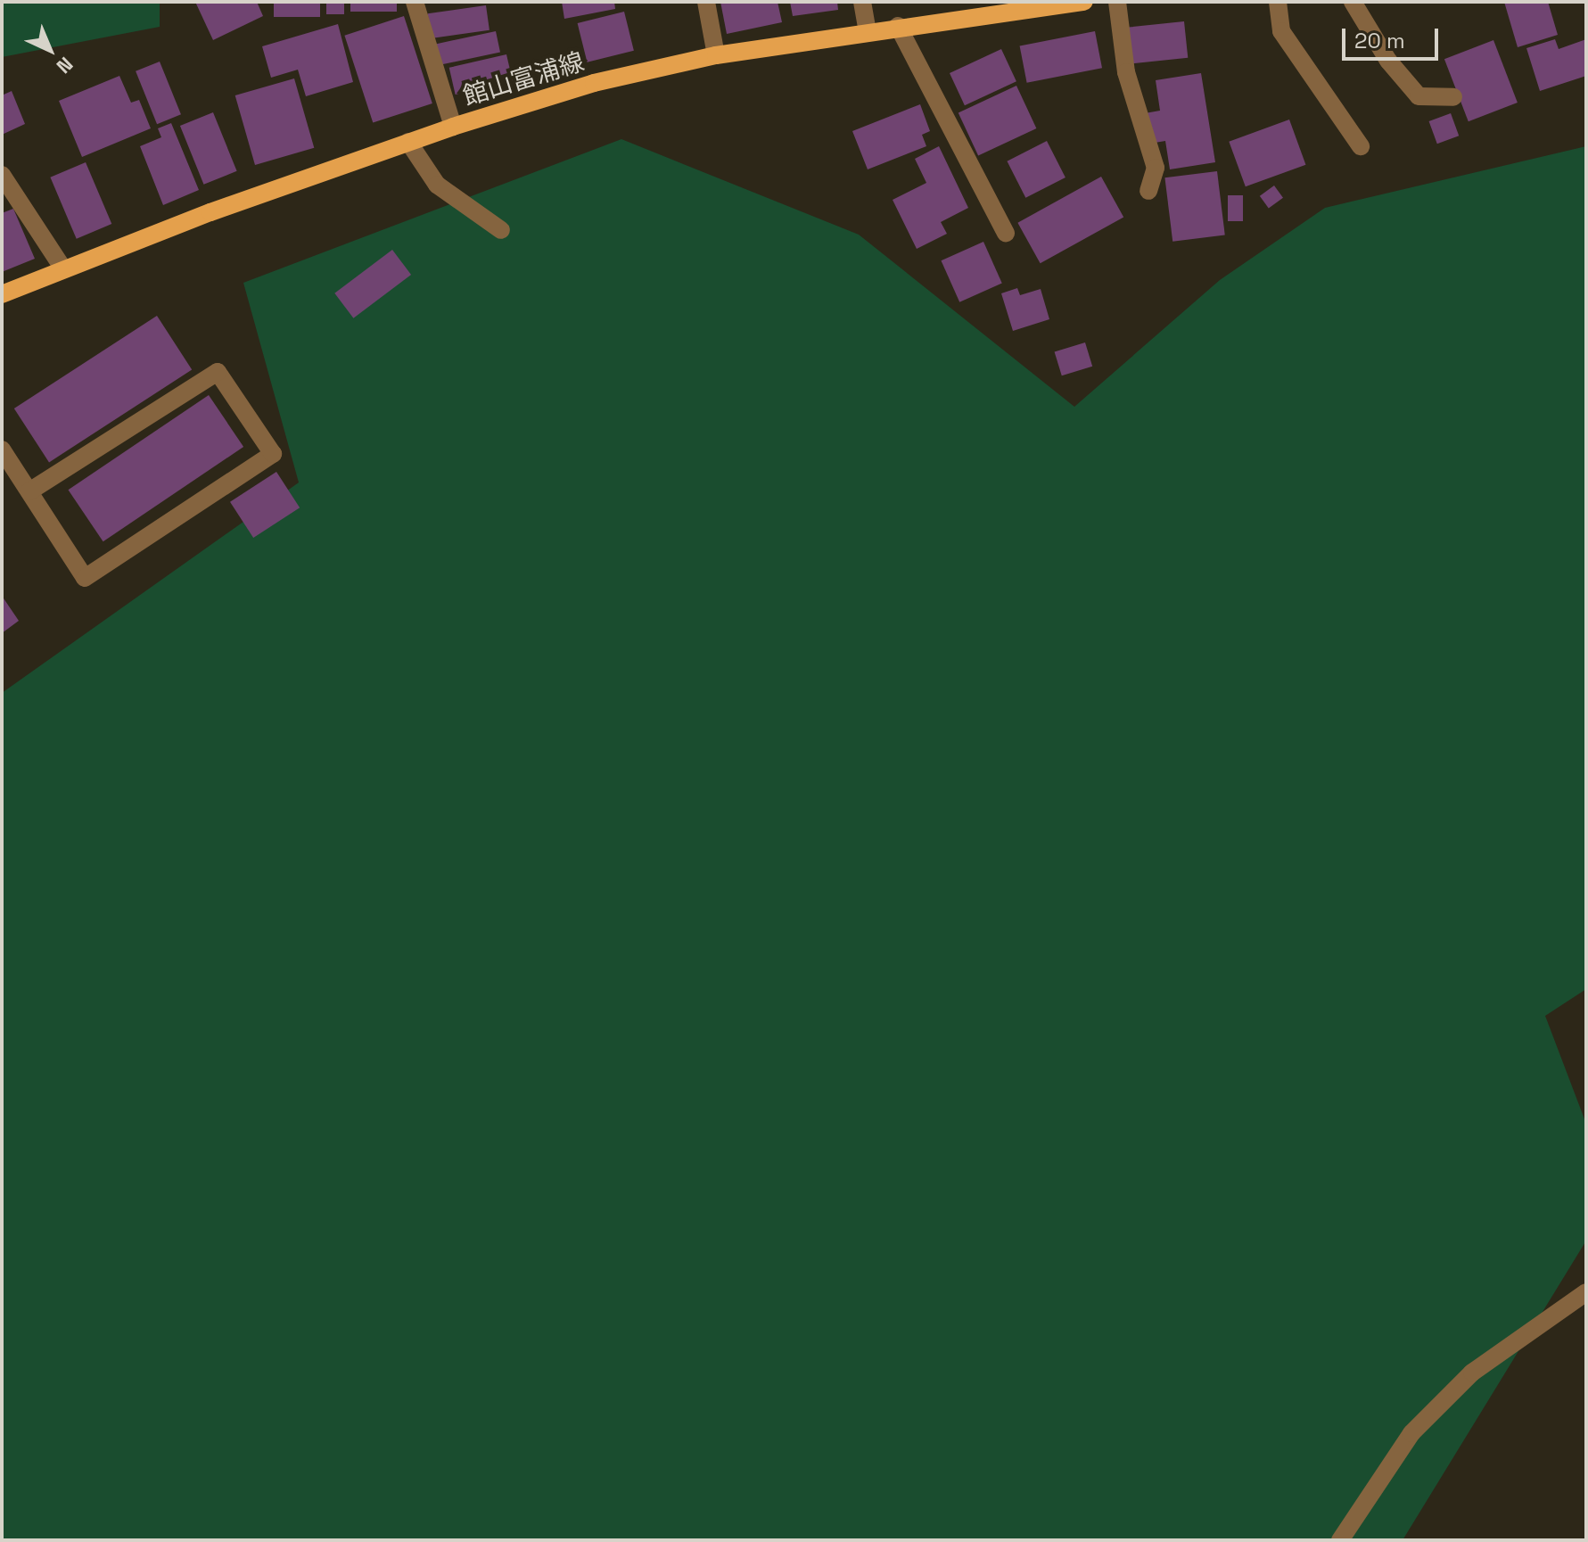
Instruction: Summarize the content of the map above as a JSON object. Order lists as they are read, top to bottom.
{
  "streets": {
    "main road": ["館山富浦線"]
  },
  "scale_bar": "20 m",
  "north": "bottom right"
}
